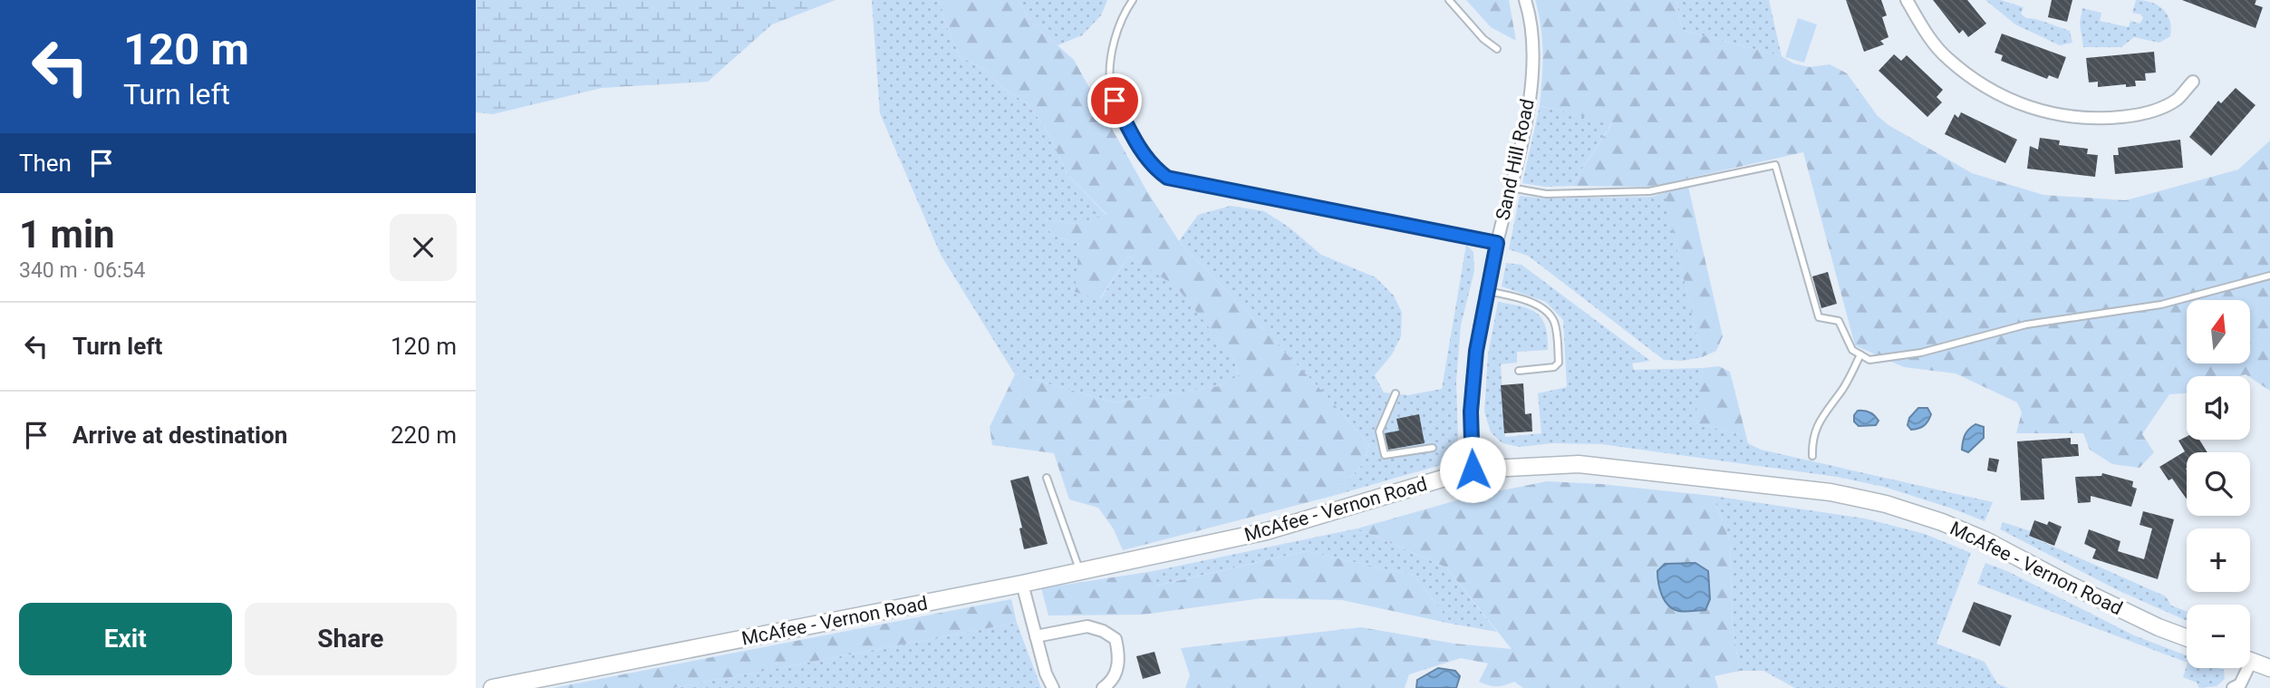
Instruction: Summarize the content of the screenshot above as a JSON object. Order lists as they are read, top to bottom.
{
  "streets": {
    "main road": ["McAfee - Vernon Road"],
    "street": ["Sand Hill Road"]
  },
  "crossings": [
    ["Sand Hill Road", "McAfee - Vernon Road"]
  ],
  "north": "top",
  "page": {
    "turn": ["120 m", "Turn left"],
    "then": "Then",
    "heading": ["1 min", "340 m · 06:54"],
    "map_buttons": ["+", "−"],
    "list": [
      {
        "name": "Turn left",
        "value": "120 m"
      },
      {
        "name": "Arrive at destination",
        "value": "220 m"
      }
    ],
    "buttons": ["Exit", "Share"]
  }
}
